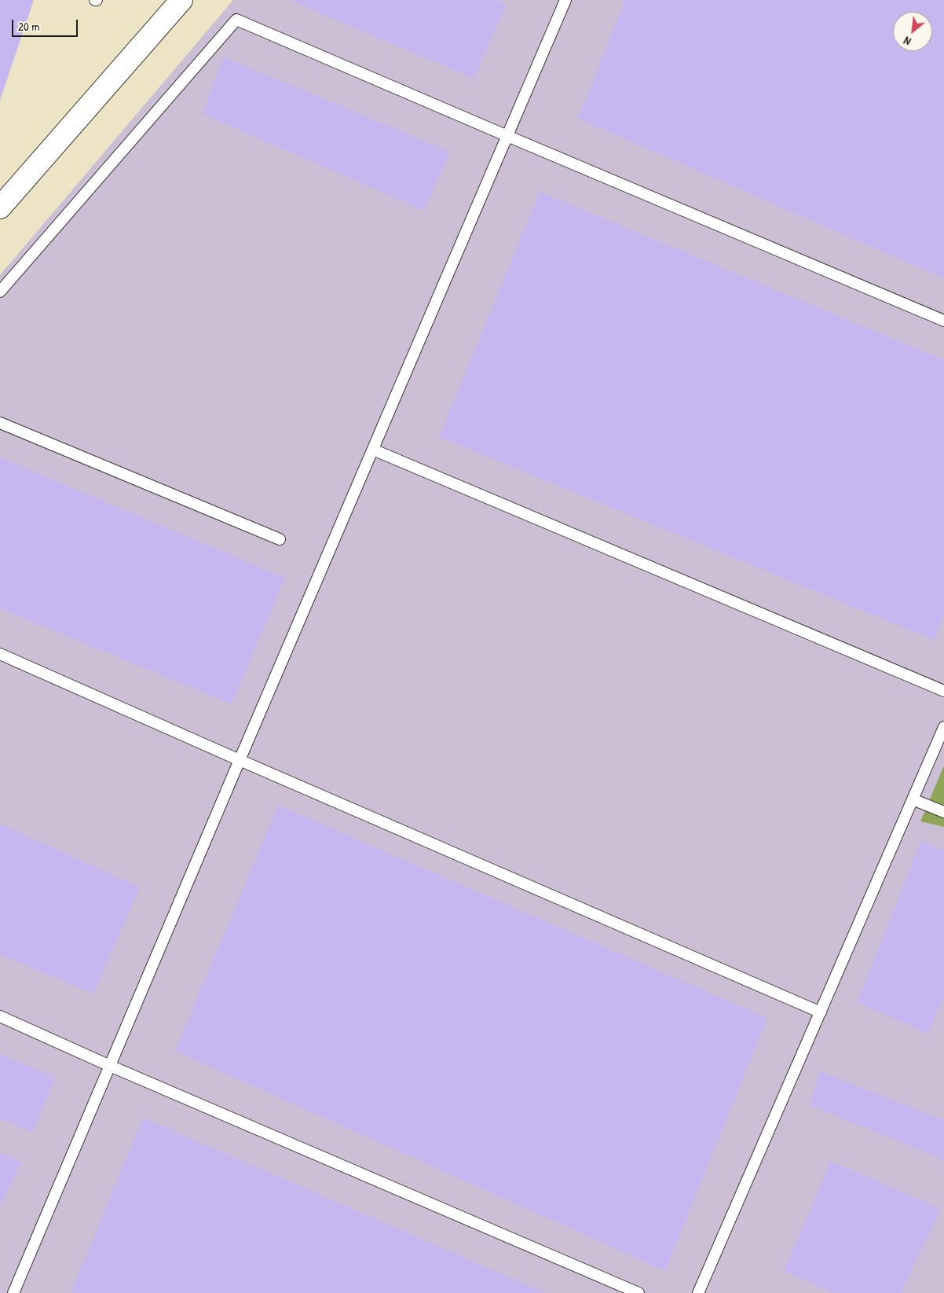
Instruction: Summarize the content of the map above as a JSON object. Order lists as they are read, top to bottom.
{
  "scale_bar": "20 m",
  "north": "bottom left"
}
